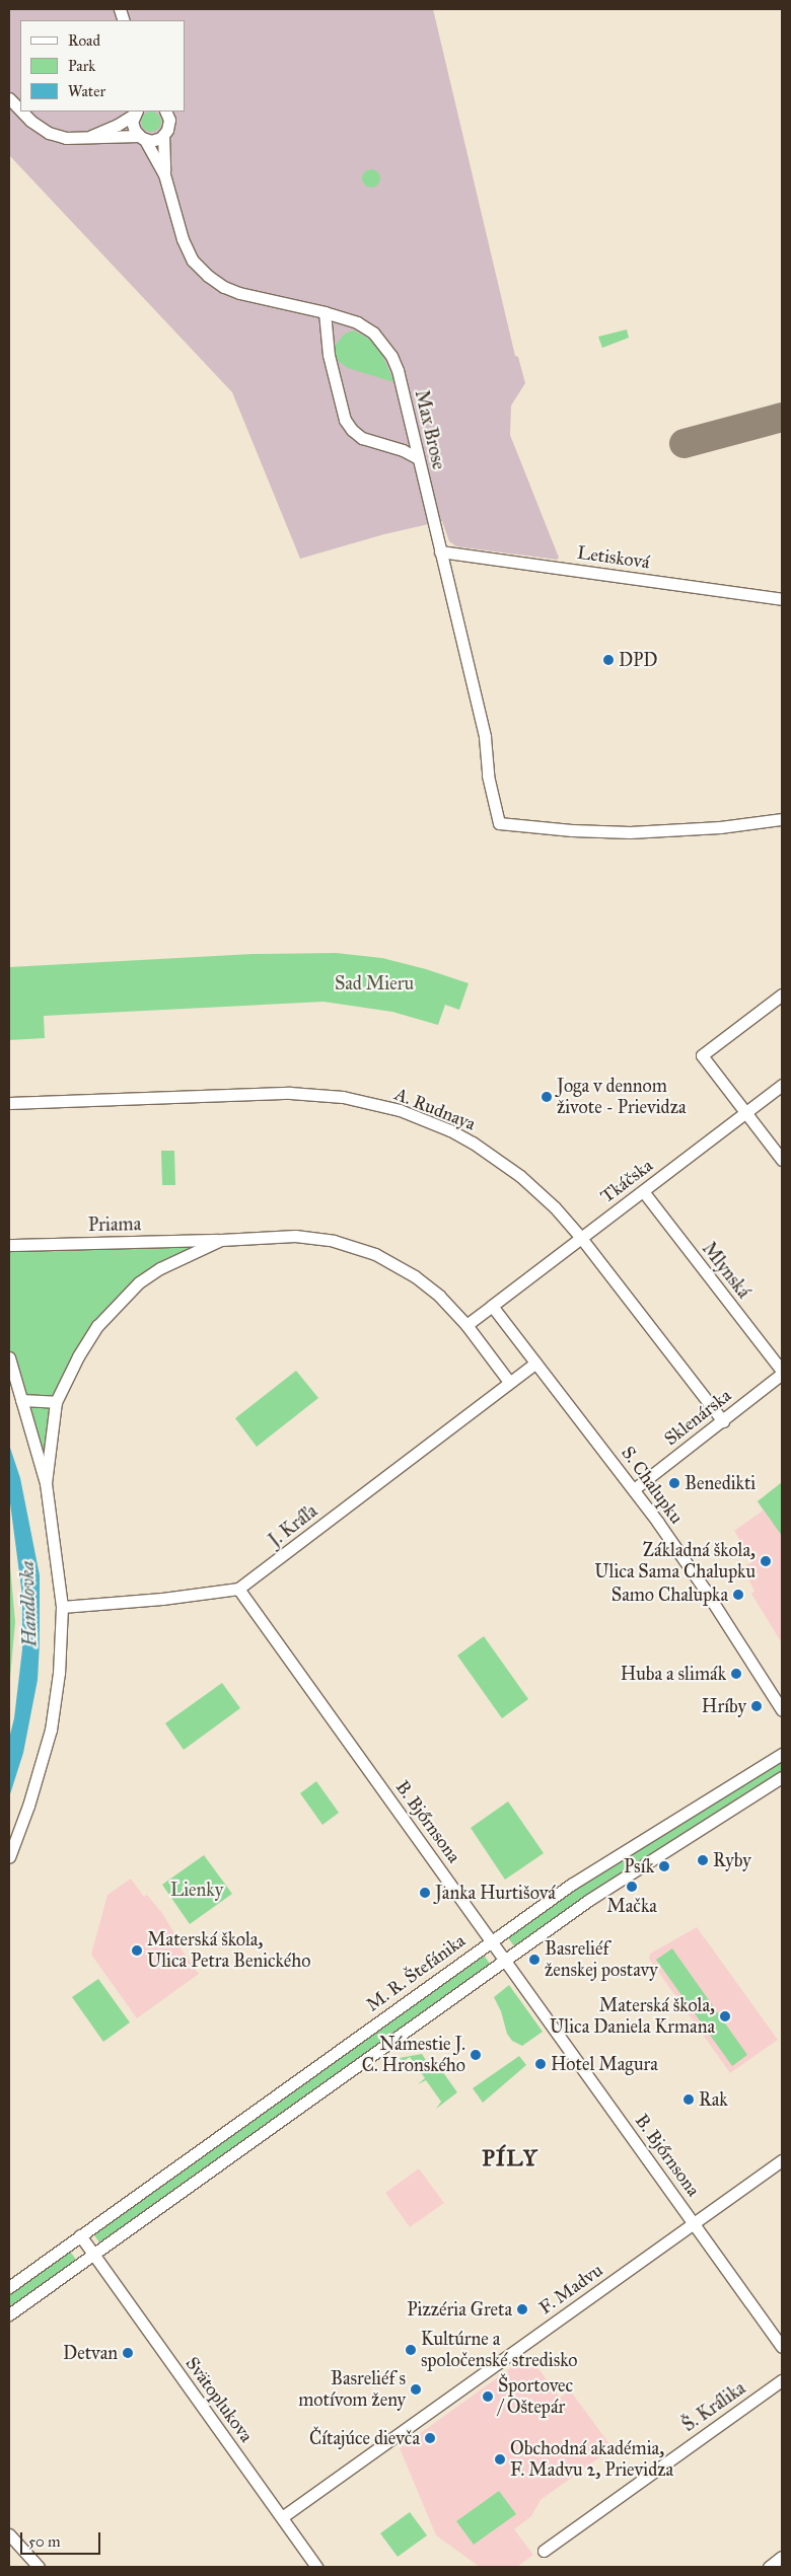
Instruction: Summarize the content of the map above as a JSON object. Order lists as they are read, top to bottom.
{
  "streets": {
    "street": [
      "Max Brose",
      "Letisková",
      "A. Rudnaya",
      "Tkáčska",
      "Priama",
      "Mlynská",
      "Sklenárska",
      "S. Chalupku",
      "J. Kráľa",
      "B. Bjőrnsona",
      "M. R. Štefánika",
      "F. Madvu",
      "Svätoplukova",
      "Š. Králika"
    ]
  },
  "crossings": [
    ["Max Brose", "Letisková"],
    ["A. Rudnaya", "Tkáčska"],
    ["A. Rudnaya", "Sklenárska"],
    ["Tkáčska", "Mlynská"],
    ["Tkáčska", "S. Chalupku"],
    ["Mlynská", "Sklenárska"],
    ["Sklenárska", "S. Chalupku"],
    ["J. Kráľa", "B. Bjőrnsona"],
    ["B. Bjőrnsona", "M. R. Štefánika"],
    ["B. Bjőrnsona", "F. Madvu"],
    ["F. Madvu", "Svätoplukova"]
  ],
  "districts": ["PÍLY"],
  "water": ["Handlovka"],
  "parks": ["Sad Mieru", "Lienky"],
  "places": [
    "DPD",
    "Joga v dennom živote - Prievidza",
    "Benedikti",
    "Základná škola, Ulica Sama Chalupku",
    "Samo Chalupka",
    "Huba a slimák",
    "Hríby",
    "Ryby",
    "Psík",
    "Mačka",
    "Janka Hurtišová",
    "Materská škola, Ulica Petra Benického",
    "Basreliéf ženskej postavy",
    "Materská škola, Ulica Daniela Krmana",
    "Námestie J. C. Hronského",
    "Hotel Magura",
    "Rak",
    "Pizzéria Greta",
    "Kultúrne a spoločenské stredisko",
    "Detvan",
    "Basreliéf s motívom ženy",
    "Športovec / Oštepár",
    "Čítajúce dievča",
    "Obchodná akadémia, F. Madvu 2, Prievidza"
  ],
  "legend": ["Road", "Park", "Water"],
  "scale_bar": "50 m"
}
